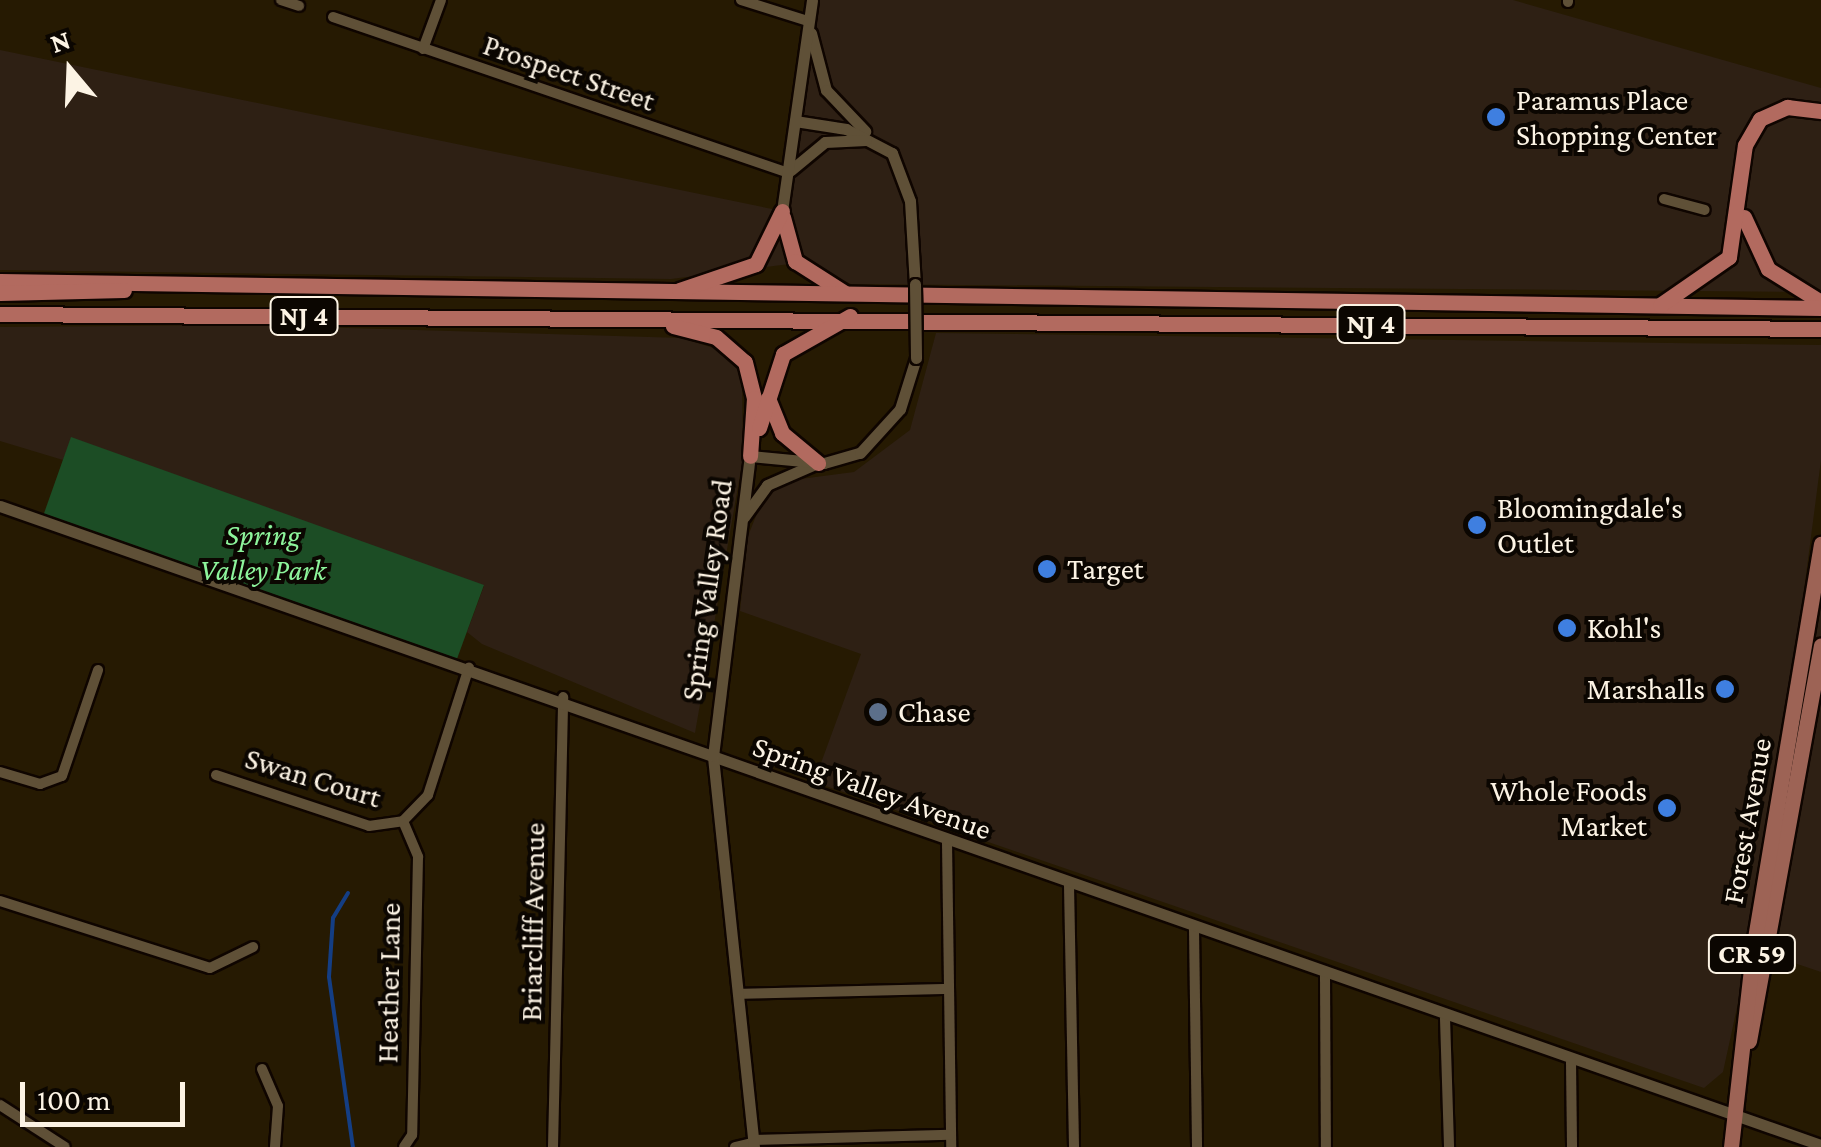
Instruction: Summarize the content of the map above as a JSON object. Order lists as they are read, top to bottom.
{
  "streets": {
    "highway": ["NJ 4"],
    "main road": ["Forest Avenue", "CR 59"],
    "street": [
      "Prospect Street",
      "Spring Valley Road",
      "Swan Court",
      "Spring Valley Avenue",
      "Briarcliff Avenue",
      "Heather Lane"
    ]
  },
  "crossings": [
    ["Spring Valley Road", "Spring Valley Avenue"],
    ["Swan Court", "Spring Valley Avenue"],
    ["Swan Court", "Heather Lane"],
    ["Spring Valley Avenue", "Forest Avenue"],
    ["Spring Valley Avenue", "Briarcliff Avenue"],
    ["Spring Valley Avenue", "CR 59"],
    ["Forest Avenue", "CR 59"]
  ],
  "parks": ["Spring Valley Park"],
  "places": [
    "Paramus Place Shopping Center",
    "Bloomingdale's Outlet",
    "Target",
    "Kohl's",
    "Marshalls",
    "Chase",
    "Whole Foods Market"
  ],
  "scale_bar": "100 m",
  "north": "top"
}
